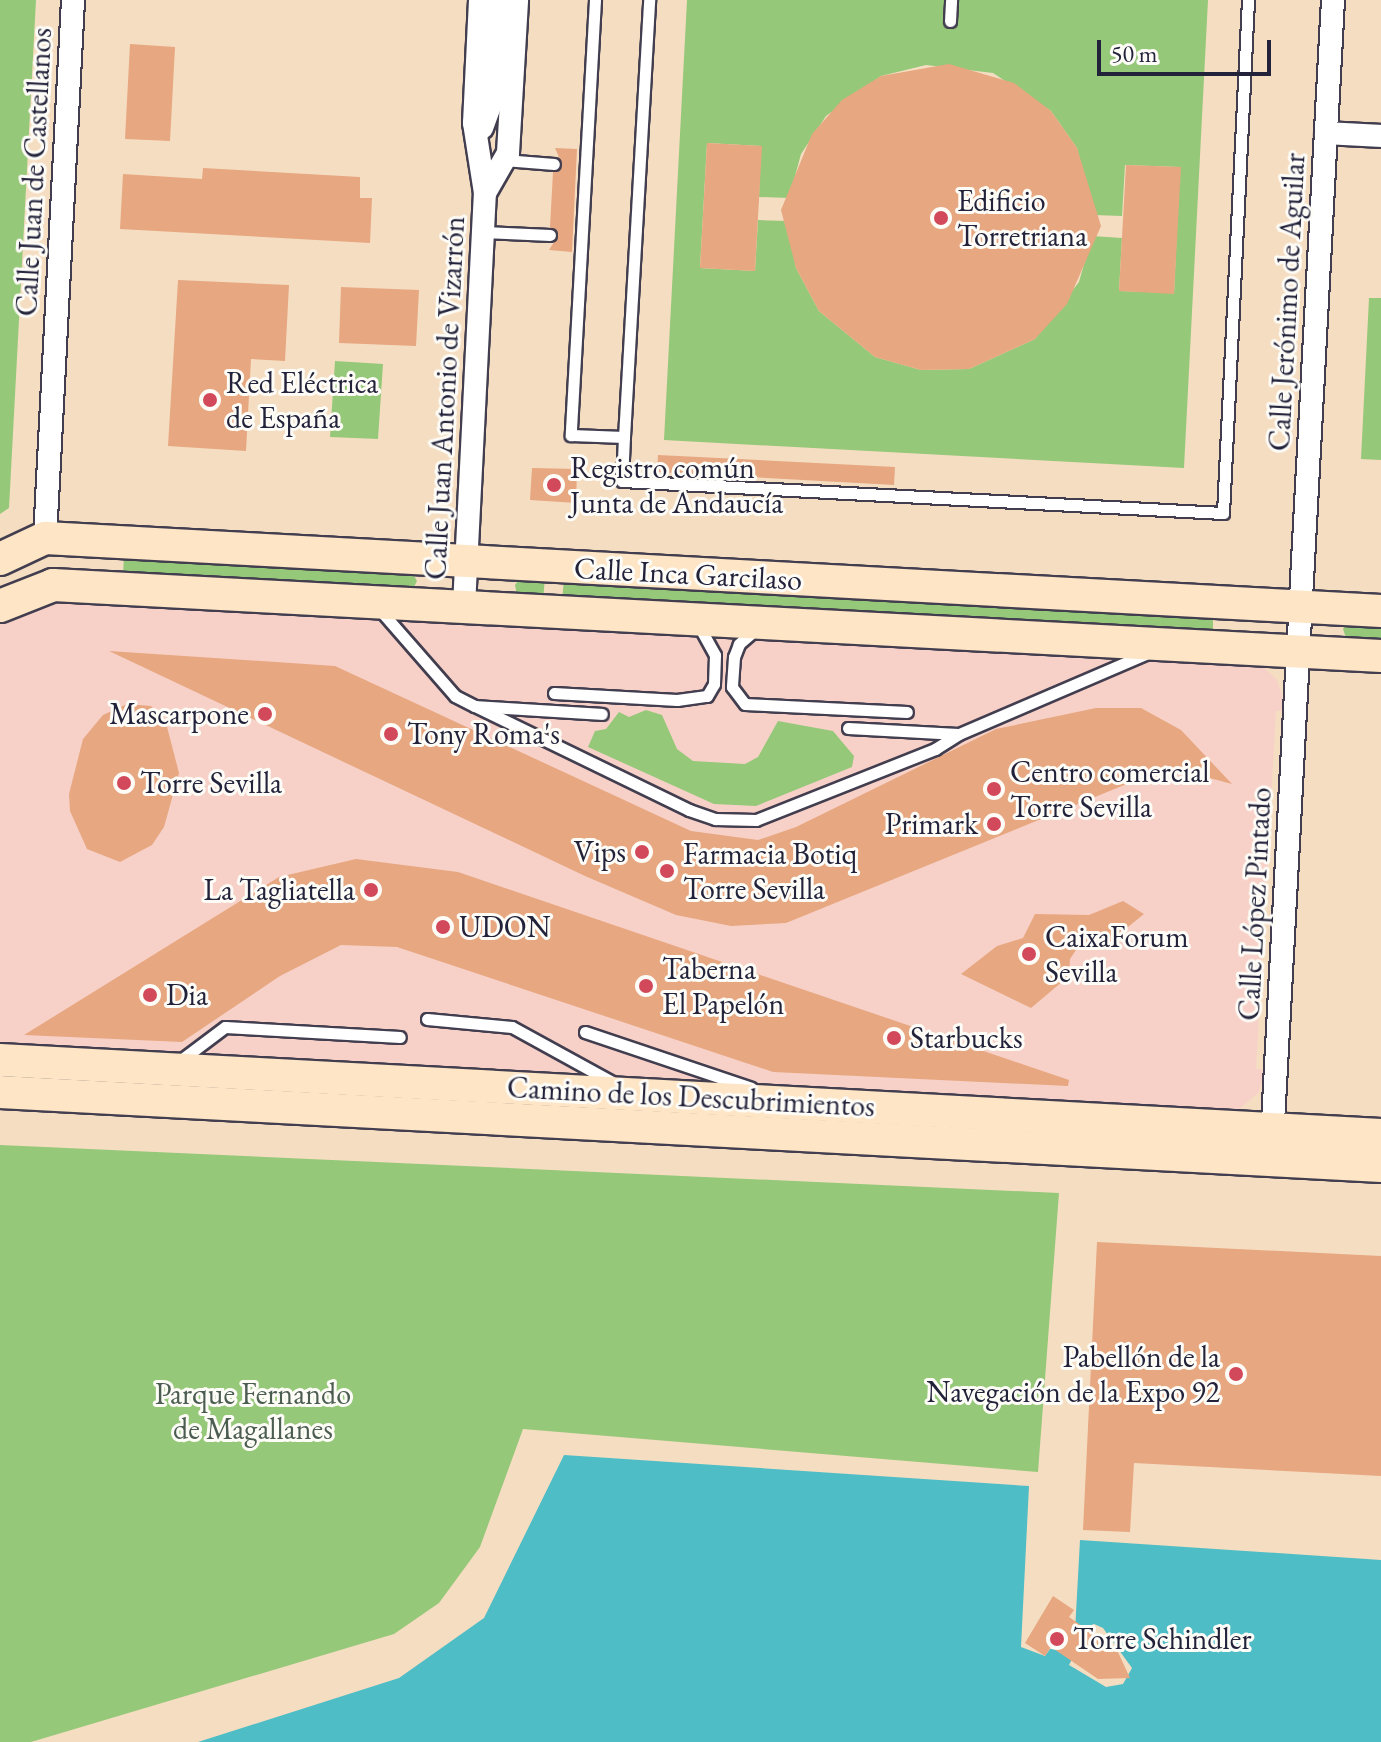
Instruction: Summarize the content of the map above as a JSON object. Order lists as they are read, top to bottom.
{
  "streets": {
    "street": [
      "Calle Juan de Castellanos",
      "Calle Jerónimo de Aguilar",
      "Calle Juan Antonio de Vizarrón",
      "Calle Inca Garcilaso",
      "Calle López Pintado",
      "Camino de los Descubrimientos"
    ]
  },
  "crossings": [
    ["Calle Juan de Castellanos", "Calle Inca Garcilaso"],
    ["Calle Jerónimo de Aguilar", "Calle Inca Garcilaso"],
    ["Calle Jerónimo de Aguilar", "Calle López Pintado"],
    ["Calle Juan Antonio de Vizarrón", "Calle Inca Garcilaso"],
    ["Calle Inca Garcilaso", "Calle López Pintado"],
    ["Calle López Pintado", "Camino de los Descubrimientos"]
  ],
  "parks": ["Parque Fernando de Magallanes"],
  "places": [
    "Edificio Torretriana",
    "Red Eléctrica de España",
    "Registro común Junta de Andaucía",
    "Mascarpone",
    "Tony Roma's",
    "Torre Sevilla",
    "Centro comercial Torre Sevilla",
    "Primark",
    "Vips",
    "Farmacia Botiq Torre Sevilla",
    "La Tagliatella",
    "UDON",
    "CaixaForum Sevilla",
    "Taberna El Papelón",
    "Dia",
    "Starbucks",
    "Pabellón de la Navegación de la Expo 92",
    "Torre Schindler"
  ],
  "scale_bar": "50 m"
}
